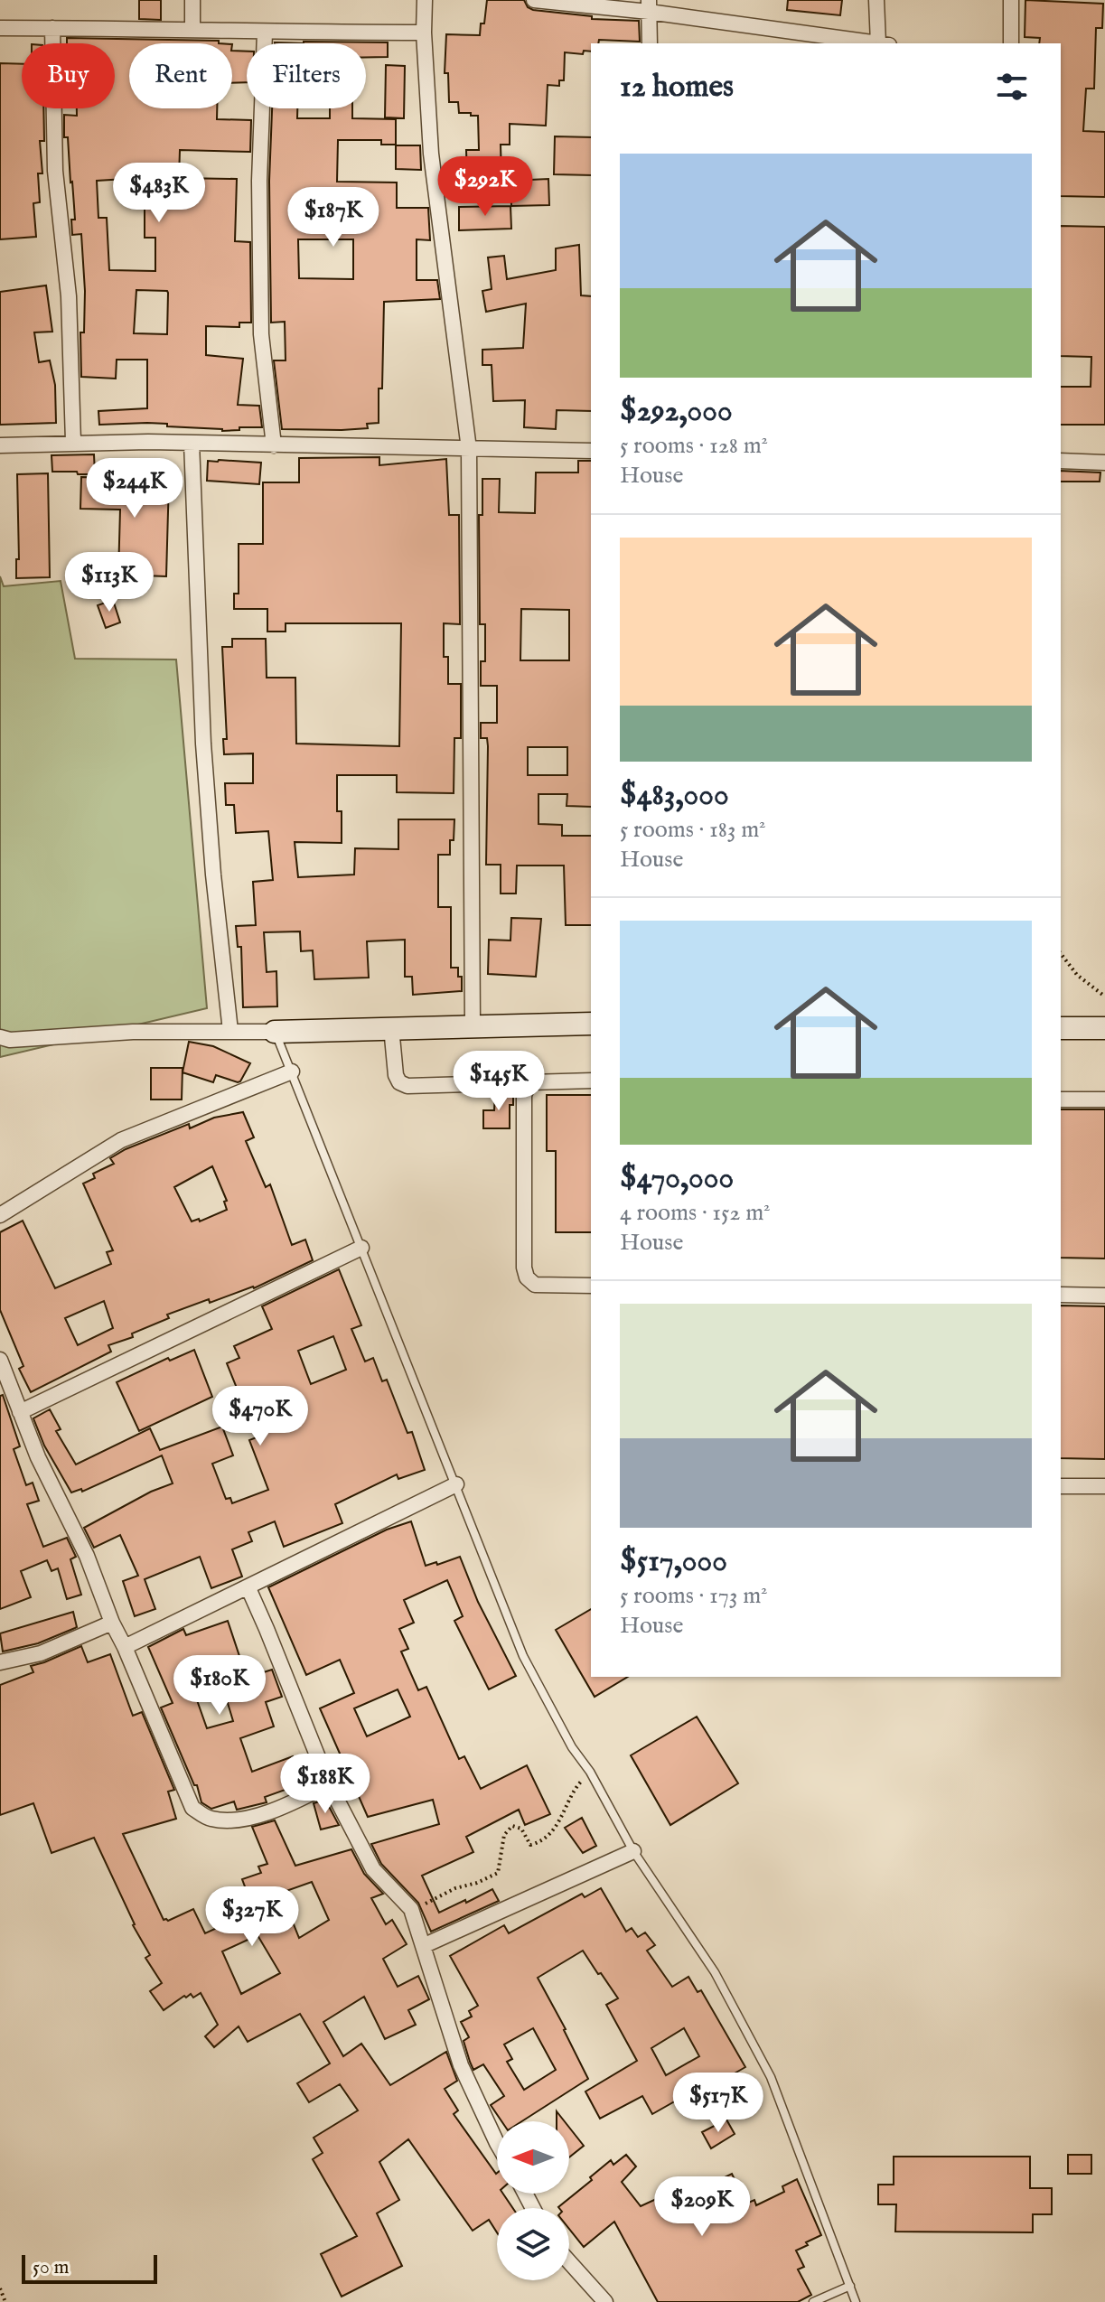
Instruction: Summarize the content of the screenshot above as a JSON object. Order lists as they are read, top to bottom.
{
  "scale_bar": "50 m",
  "north": "left",
  "page": {
    "chip": ["Buy", "Rent", "Filters"],
    "heading": "12 homes",
    "list": [
      {
        "name": "$292,000",
        "note": "5 rooms · 128 m² · House"
      },
      {
        "name": "$483,000",
        "note": "5 rooms · 183 m² · House"
      },
      {
        "name": "$470,000",
        "note": "4 rooms · 152 m² · House"
      },
      {
        "name": "$517,000",
        "note": "5 rooms · 173 m² · House"
      }
    ],
    "price": [
      "$292K",
      "$483K",
      "$187K",
      "$244K",
      "$113K",
      "$145K",
      "$470K",
      "$180K",
      "$188K",
      "$327K",
      "$517K",
      "$209K"
    ],
    "scale": "50 m"
  }
}
